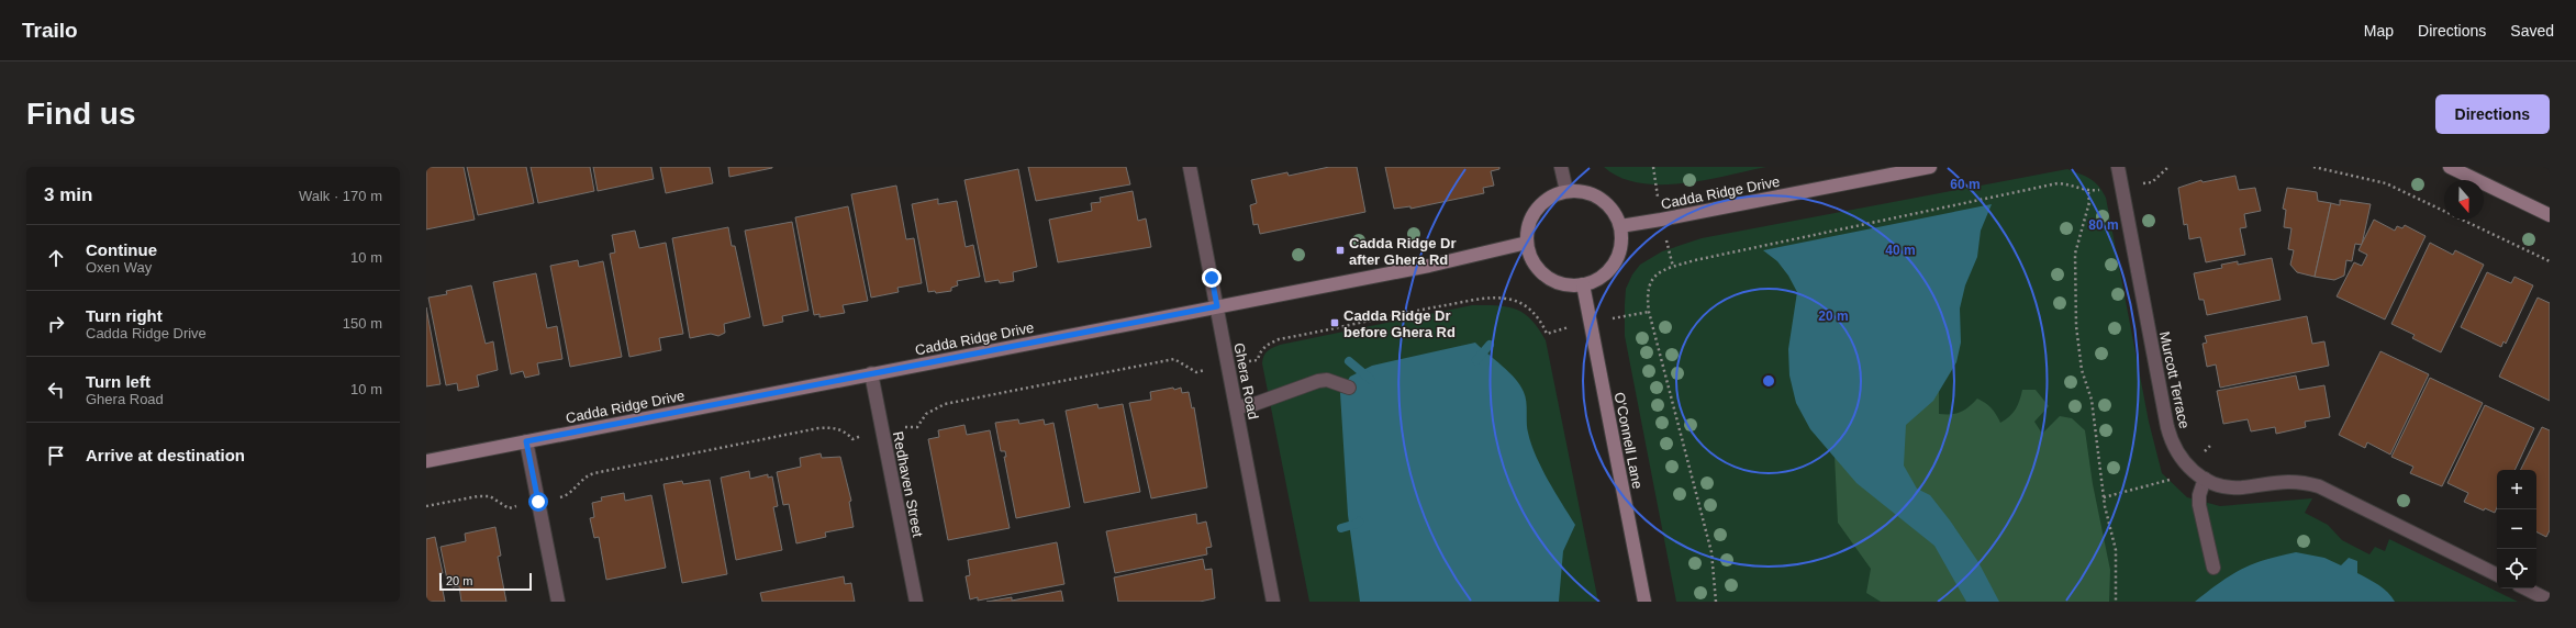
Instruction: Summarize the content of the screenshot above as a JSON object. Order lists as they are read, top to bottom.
{
  "streets": {
    "street": [
      "Cadda Ridge Drive",
      "Murcott Terrace",
      "Ghera Road",
      "O'Connell Lane",
      "Redhaven Street"
    ]
  },
  "crossings": [
    ["Cadda Ridge Drive", "Ghera Road"],
    ["Cadda Ridge Drive", "O'Connell Lane"],
    ["Cadda Ridge Drive", "Redhaven Street"]
  ],
  "places": {
    "transit": ["Cadda Ridge Dr after Ghera Rd", "Cadda Ridge Dr before Ghera Rd"]
  },
  "scale_bar": "20 m",
  "north": "bottom",
  "page": {
    "header": "Trailo",
    "nav": ["Map", "Directions", "Saved"],
    "buttons": "Directions",
    "title": "Find us",
    "heading": ["3 min", "Walk · 170 m"],
    "list": [
      ["Continue", "Oxen Way", "10 m"],
      ["Turn right", "Cadda Ridge Drive", "150 m"],
      ["Turn left", "Ghera Road", "10 m"],
      "Arrive at destination"
    ],
    "map_buttons": ["+", "−"],
    "scale": "20 m"
  },
  "rings": [
    "60 m",
    "80 m",
    "40 m",
    "20 m"
  ]
}
